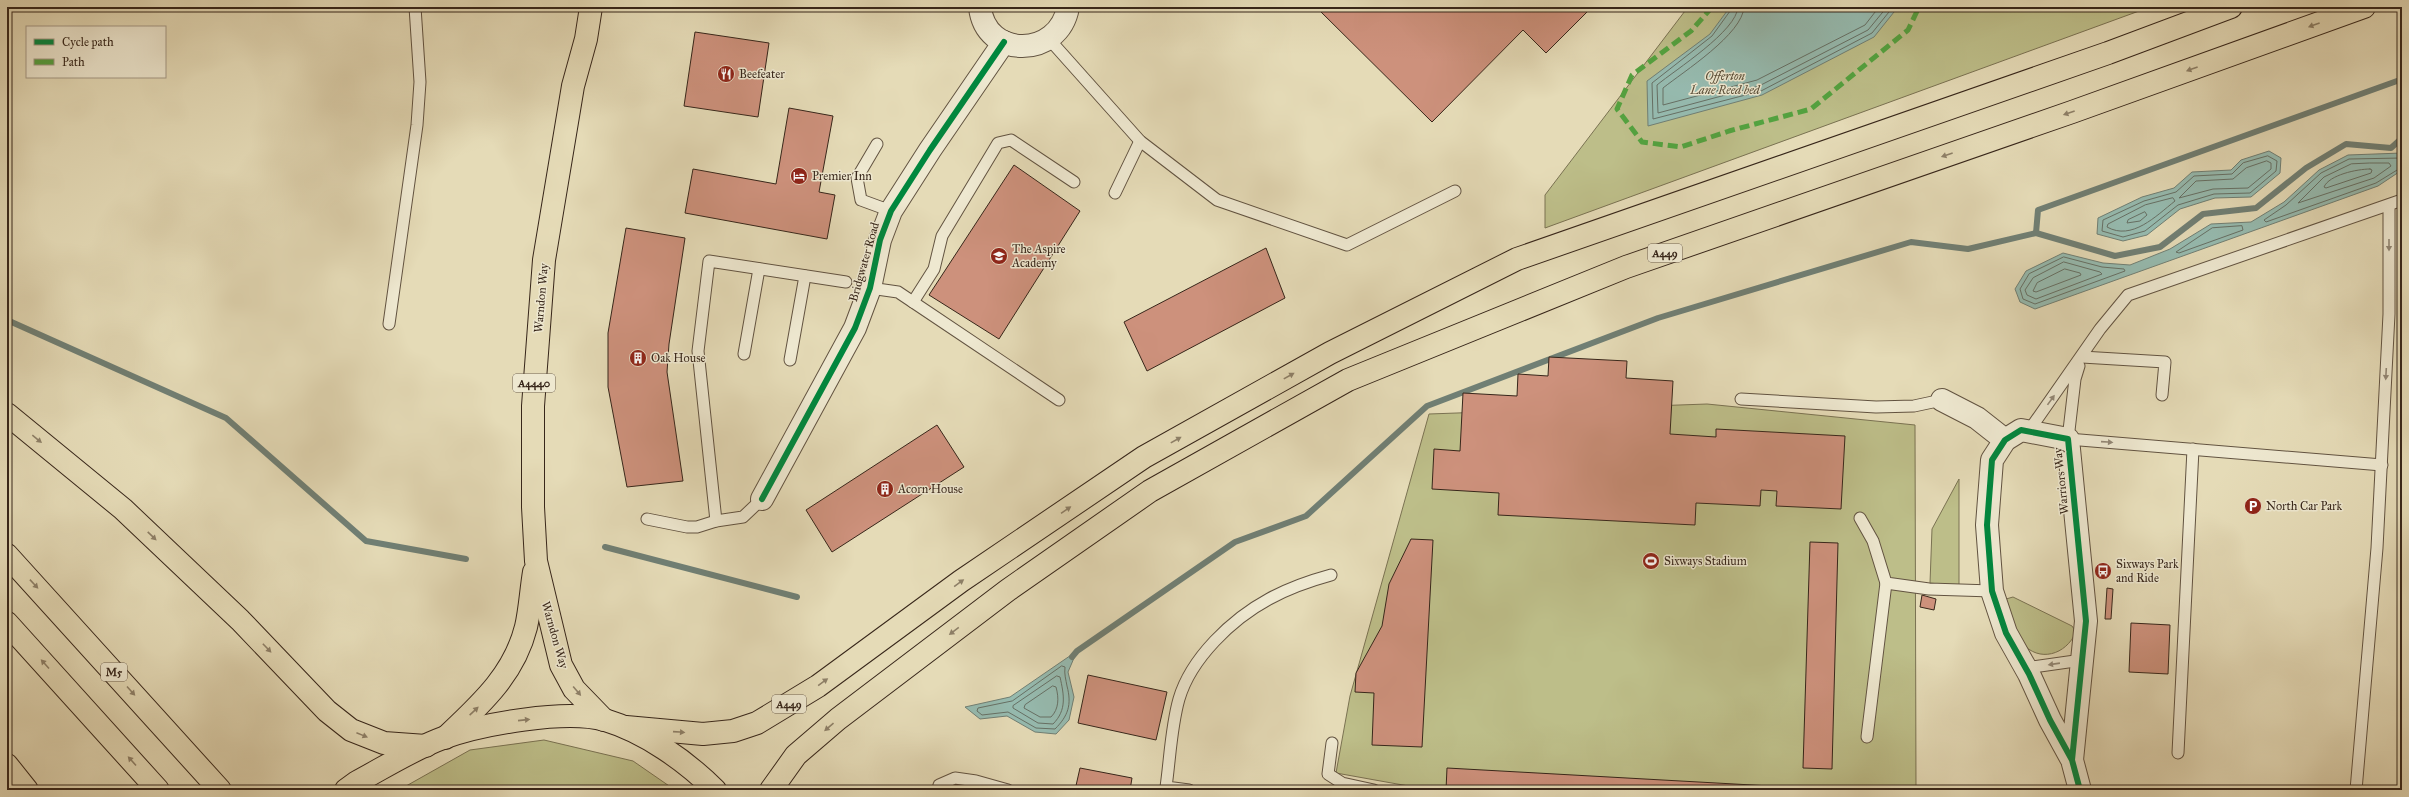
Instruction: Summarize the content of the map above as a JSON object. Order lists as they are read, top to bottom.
{
  "streets": {
    "main road": [
      "A449",
      "Warndon Way",
      "A4440",
      "M5"
    ],
    "street": ["Bridgwater Road", "Warriors Way"]
  },
  "parks": ["Offerton Lane Reed bed"],
  "places": {
    "restaurant": ["Beefeater"],
    "hotel": ["Premier Inn"],
    "school or university": ["The Aspire Academy"],
    "building": ["Oak House", "Acorn House"],
    "parking": ["North Car Park"],
    "sports": ["Sixways Stadium"],
    "bus stop": ["Sixways Park and Ride"]
  },
  "legend": ["Cycle path", "Path"]
}
